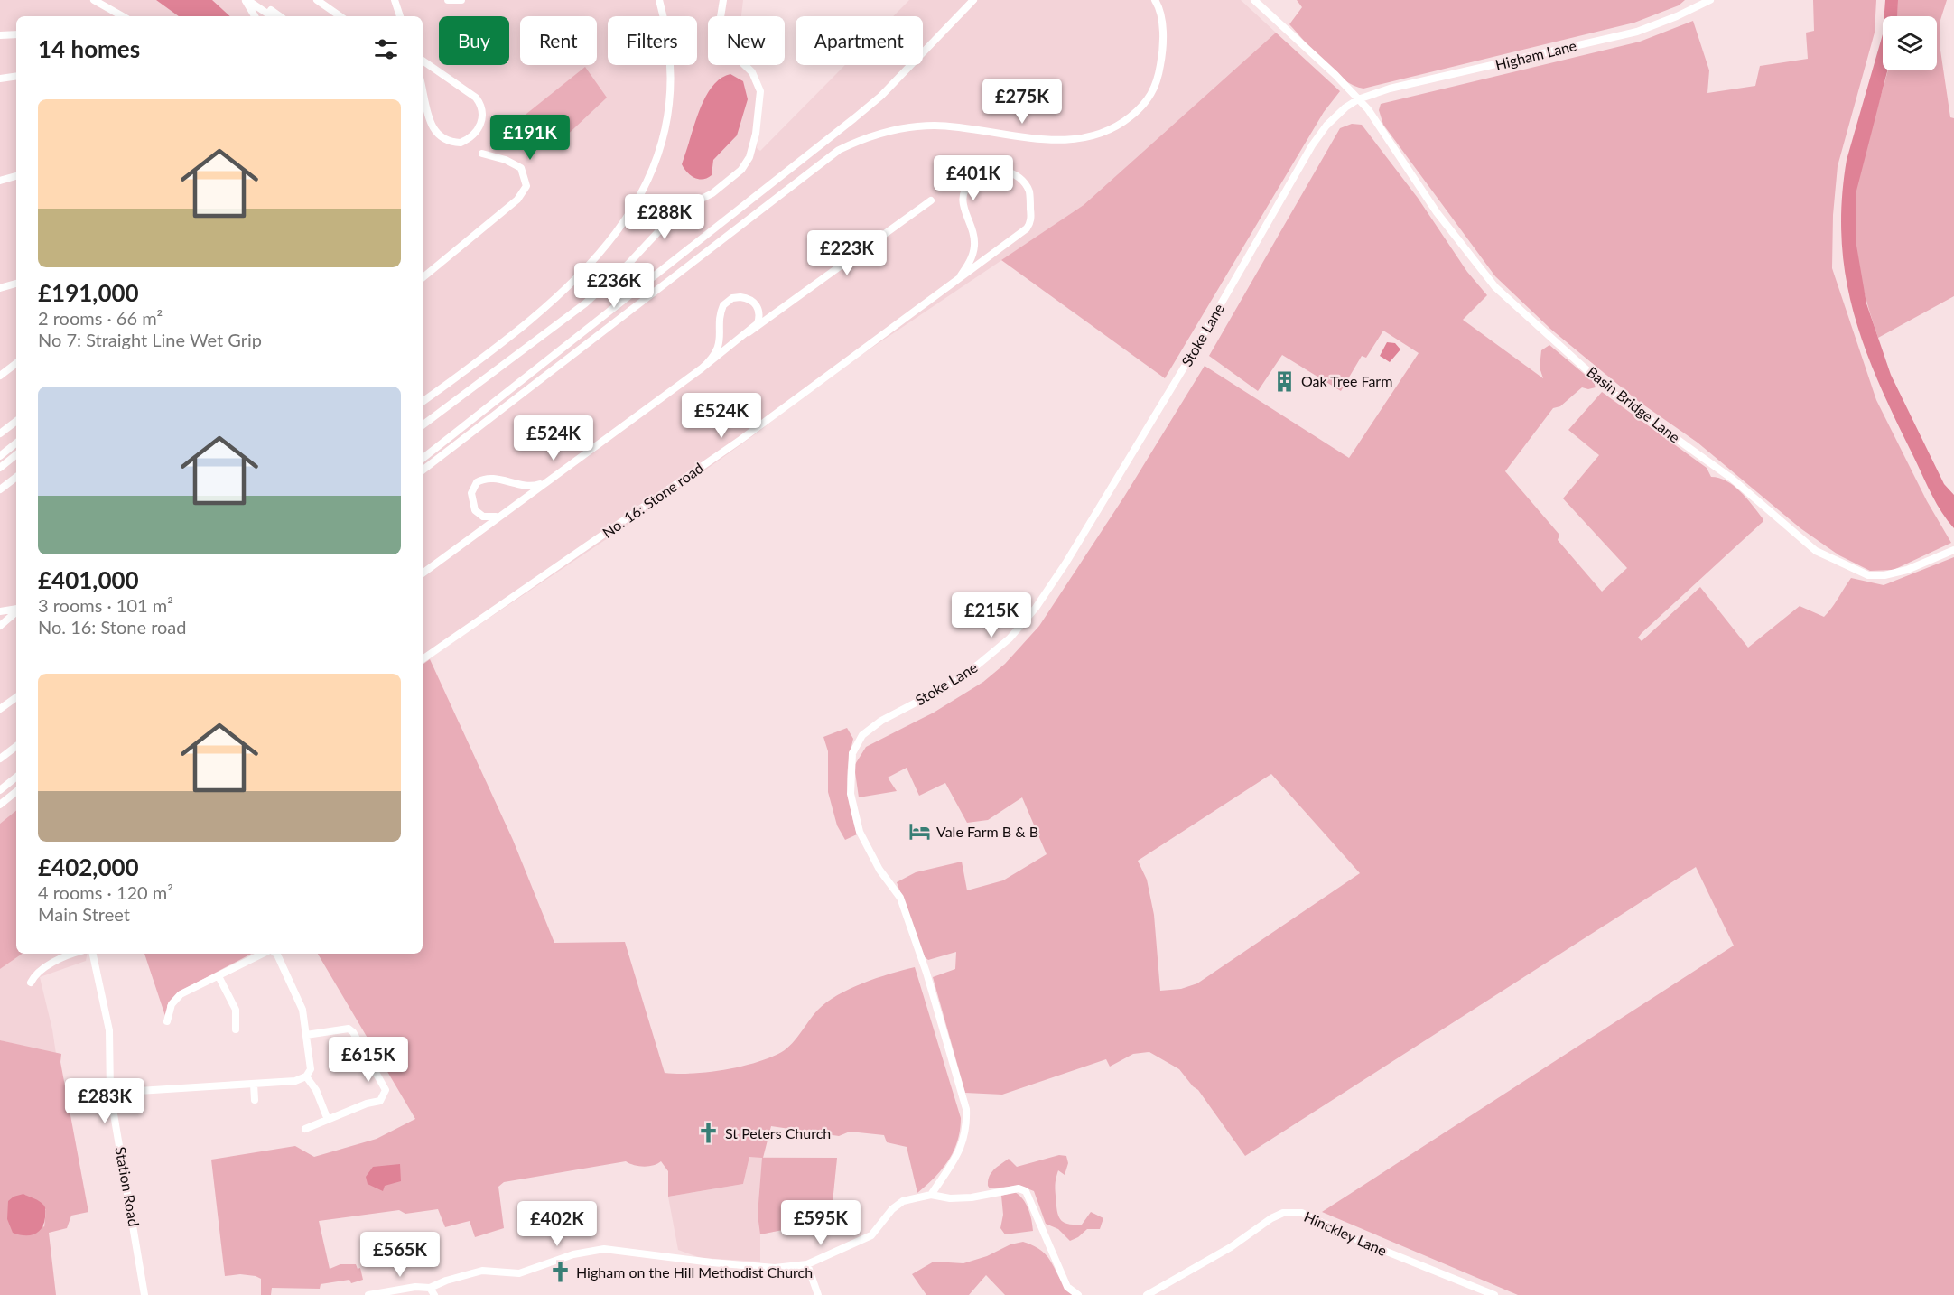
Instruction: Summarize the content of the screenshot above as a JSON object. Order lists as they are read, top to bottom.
{
  "streets": {
    "street": [
      "Higham Lane",
      "Stoke Lane",
      "Basin Bridge Lane",
      "No. 16: Stone road",
      "Station Road",
      "Hinckley Lane"
    ]
  },
  "crossings": [
    ["Higham Lane", "Stoke Lane"],
    ["Higham Lane", "Basin Bridge Lane"],
    ["Stoke Lane", "Basin Bridge Lane"]
  ],
  "places": {
    "building": ["Oak Tree Farm"],
    "hotel": ["Vale Farm B & B"],
    "church": ["St Peters Church", "Higham on the Hill Methodist Church"]
  },
  "page": {
    "chip": [
      "Buy",
      "Rent",
      "Filters",
      "New",
      "Apartment"
    ],
    "heading": "14 homes",
    "price": [
      "£275K",
      "£191K",
      "£401K",
      "£288K",
      "£223K",
      "£236K",
      "£524K",
      "£524K",
      "£215K",
      "£615K",
      "£283K",
      "£595K",
      "£402K",
      "£565K"
    ],
    "list": [
      {
        "name": "£191,000",
        "note": "2 rooms · 66 m² · No 7: Straight Line Wet Grip"
      },
      {
        "name": "£401,000",
        "note": "3 rooms · 101 m² · No. 16: Stone road"
      },
      {
        "name": "£402,000",
        "note": "4 rooms · 120 m² · Main Street"
      }
    ]
  }
}
